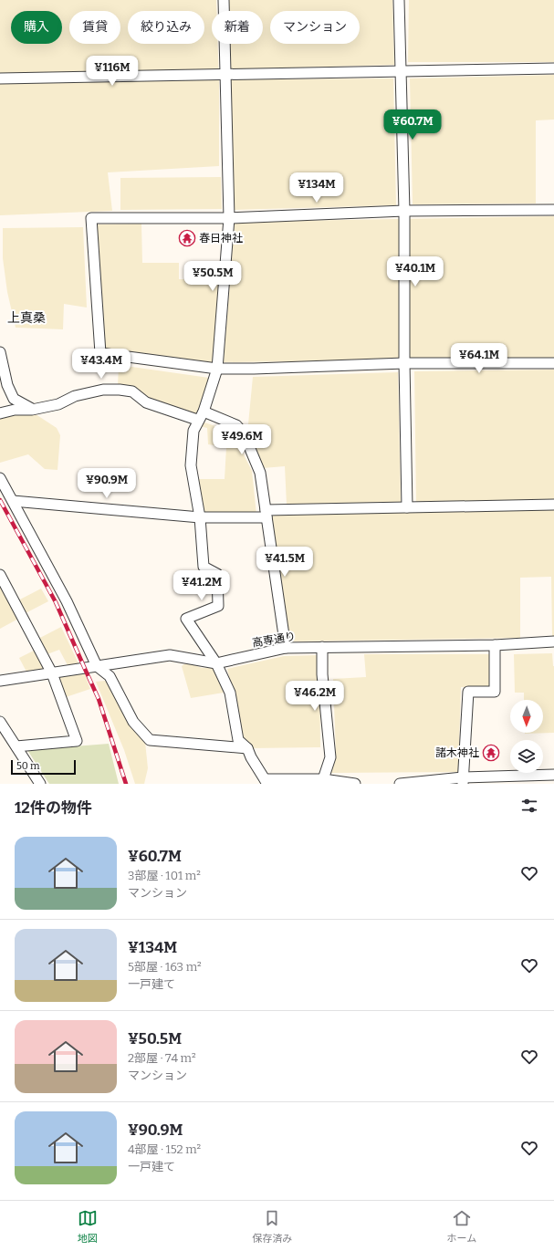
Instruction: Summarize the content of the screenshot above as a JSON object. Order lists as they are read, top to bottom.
{
  "streets": {
    "street": ["高専通り"]
  },
  "districts": ["上真桑"],
  "places": {
    "temple": ["春日神社", "諸木神社"]
  },
  "scale_bar": "50 m",
  "north": "bottom",
  "page": {
    "chip": [
      "購入",
      "賃貸",
      "絞り込み",
      "新着",
      "マンション"
    ],
    "price": [
      "¥116M",
      "¥60.7M",
      "¥134M",
      "¥40.1M",
      "¥50.5M",
      "¥64.1M",
      "¥43.4M",
      "¥49.6M",
      "¥90.9M",
      "¥41.5M",
      "¥41.2M",
      "¥46.2M"
    ],
    "scale": "50 m",
    "heading": "12件の物件",
    "list": [
      {
        "name": "¥60.7M",
        "note": "3部屋 · 101 m² · マンション"
      },
      {
        "name": "¥134M",
        "note": "5部屋 · 163 m² · 一戸建て"
      },
      {
        "name": "¥50.5M",
        "note": "2部屋 · 74 m² · マンション"
      },
      {
        "name": "¥90.9M",
        "note": "4部屋 · 152 m² · 一戸建て"
      }
    ],
    "tabs": ["地図", "保存済み", "ホーム"]
  }
}
